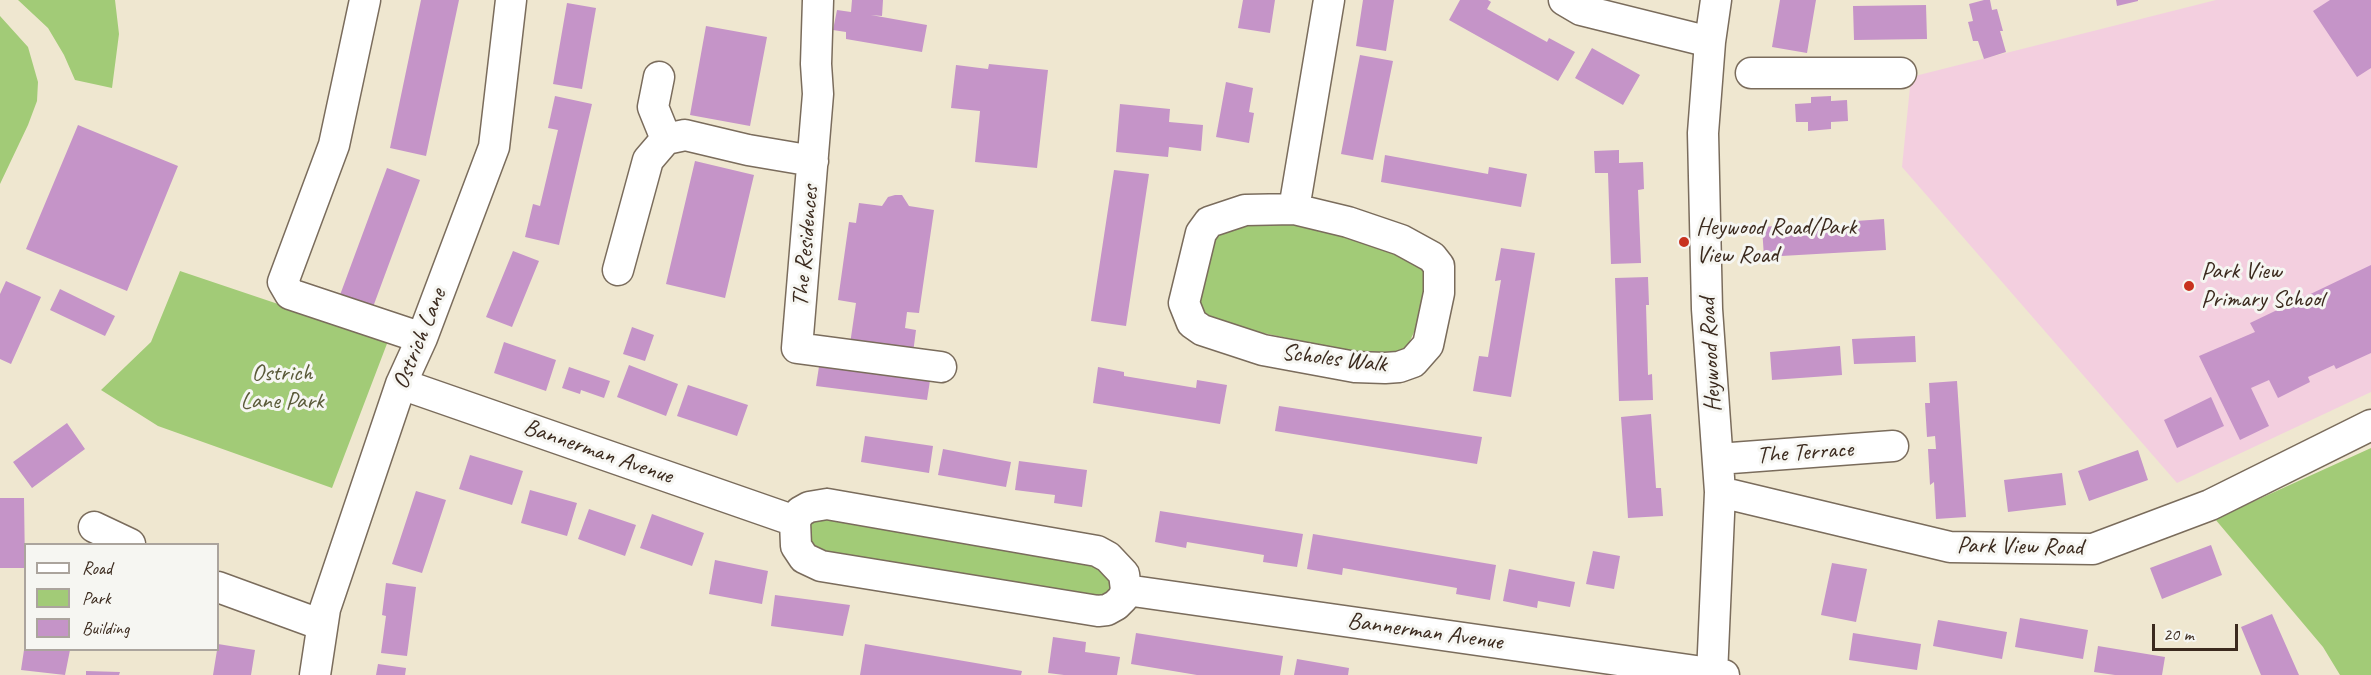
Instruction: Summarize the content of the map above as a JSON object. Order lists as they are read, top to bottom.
{
  "streets": {
    "street": [
      "The Residences",
      "Ostrich Lane",
      "Heywood Road",
      "Scholes Walk",
      "Bannerman Avenue",
      "The Terrace",
      "Park View Road"
    ]
  },
  "crossings": [
    ["Ostrich Lane", "Bannerman Avenue"],
    ["Heywood Road", "Bannerman Avenue"],
    ["Heywood Road", "The Terrace"],
    ["Heywood Road", "Park View Road"]
  ],
  "parks": ["Ostrich Lane Park"],
  "places": ["Heywood Road/Park View Road", "Park View Primary School"],
  "legend": ["Road", "Park", "Building"],
  "scale_bar": "20 m"
}
